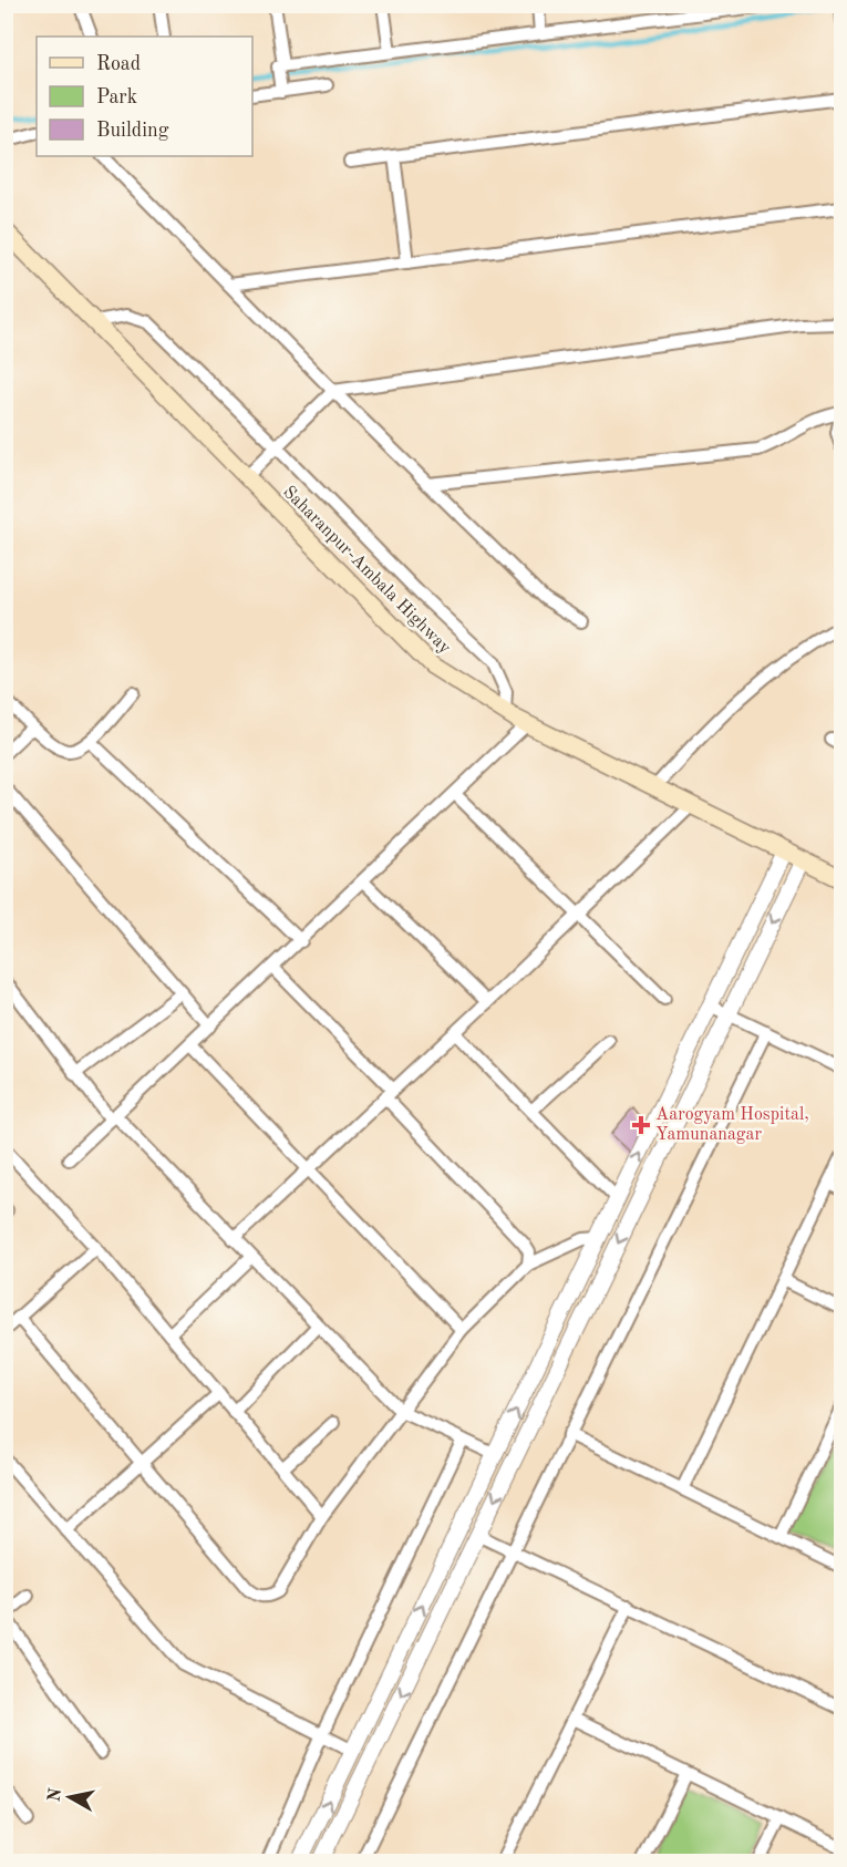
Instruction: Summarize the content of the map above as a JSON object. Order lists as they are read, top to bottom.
{
  "streets": {
    "main road": ["Saharanpur-Ambala Highway"]
  },
  "places": {
    "health": ["Aarogyam Hospital, Yamunanagar"]
  },
  "legend": ["Road", "Park", "Building"],
  "north": "left"
}
